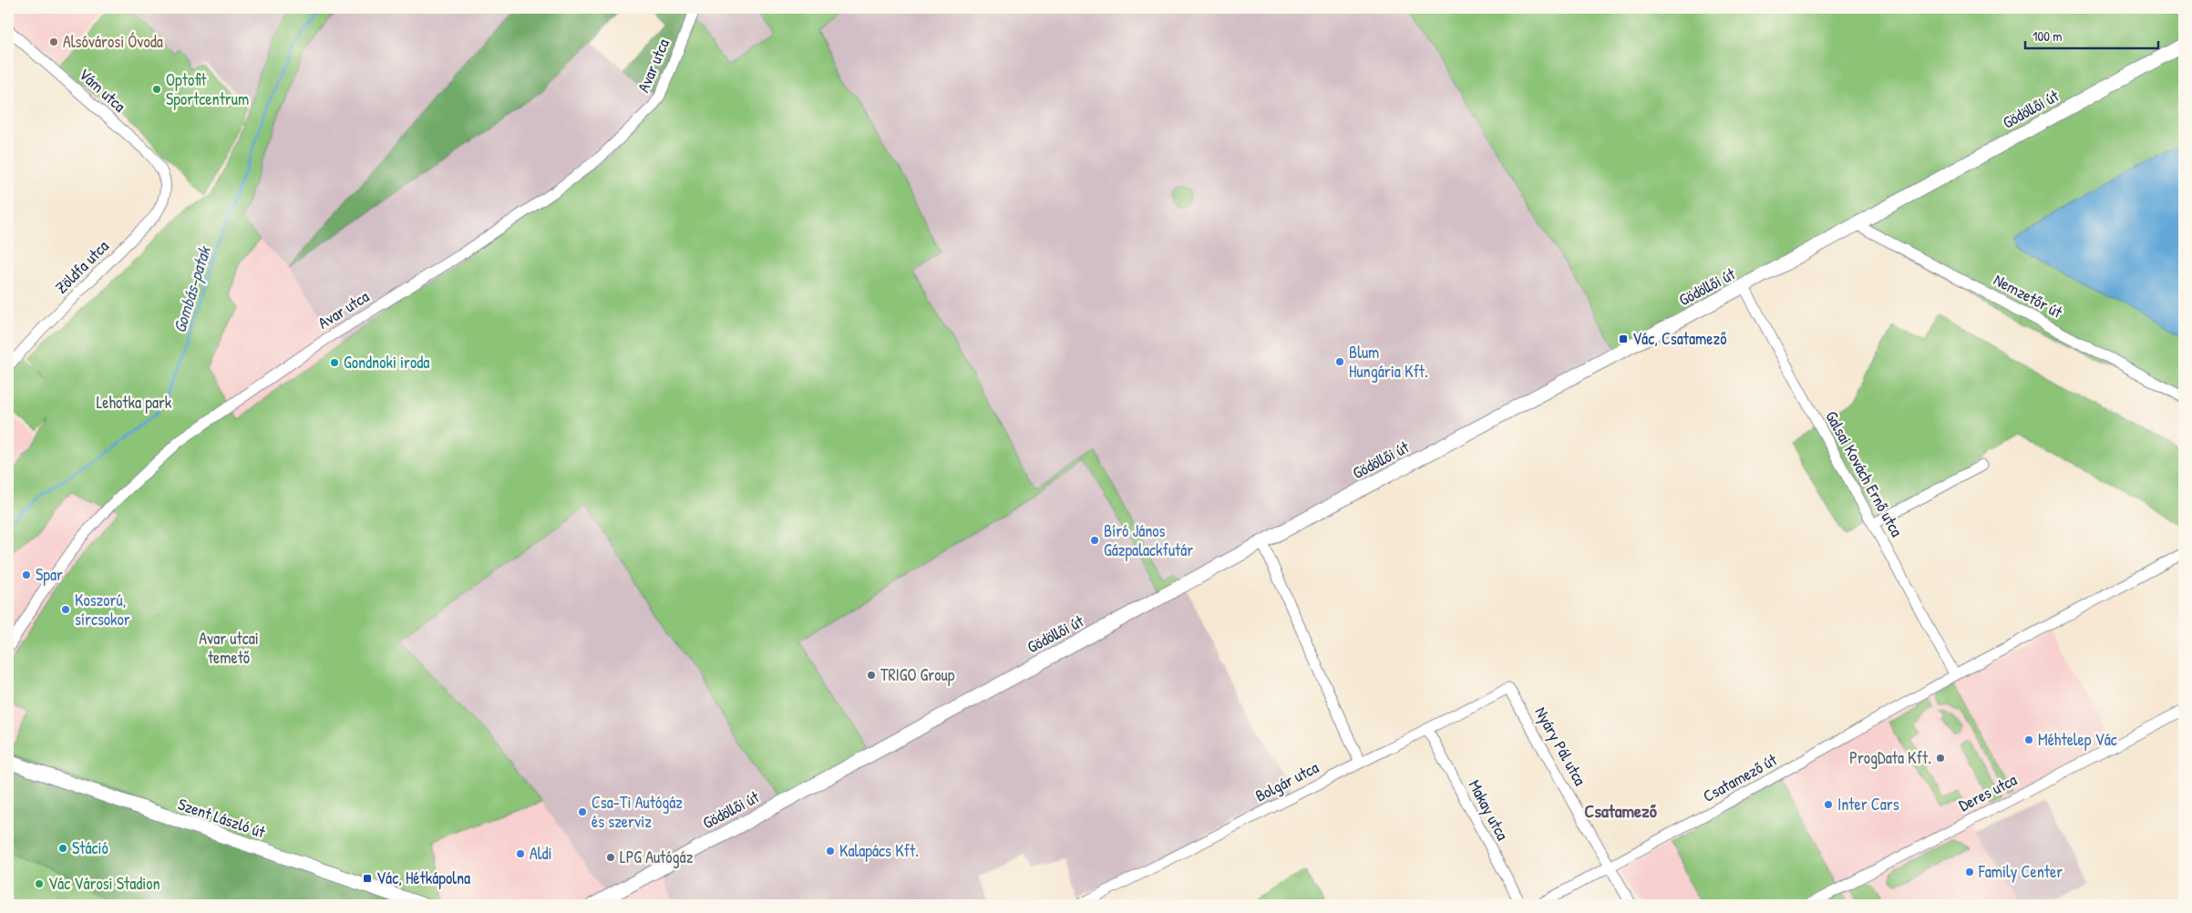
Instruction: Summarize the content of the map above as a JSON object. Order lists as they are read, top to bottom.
{
  "streets": {
    "main road": ["Gödöllői út", "Szent László út"],
    "street": [
      "Avar utca",
      "Vám utca",
      "Zöldfa utca",
      "Nemzetőr út",
      "Galsai Kovách Ernő utca",
      "Nyáry Pál utca",
      "Csatamező út",
      "Bolgár utca",
      "Deres utca",
      "Makay utca"
    ]
  },
  "crossings": [
    ["Vám utca", "Zöldfa utca"],
    ["Gödöllői út", "Nemzetőr út"],
    ["Gödöllői út", "Galsai Kovách Ernő utca"],
    ["Galsai Kovách Ernő utca", "Csatamező út"],
    ["Nyáry Pál utca", "Csatamező út"],
    ["Nyáry Pál utca", "Bolgár utca"],
    ["Bolgár utca", "Makay utca"]
  ],
  "districts": ["Csatamező"],
  "water": ["Gombás-patak"],
  "parks": ["Lehotka park", "Avar utcai temető"],
  "places": {
    "other": [
      "Alsóvárosi Óvoda",
      "Optofit Sportcentrum",
      "Blum Hungária Kft.",
      "Gondnoki iroda",
      "Bíró János Gázpalackfutár",
      "Spar",
      "Koszorú, sírcsokor",
      "TRIGO Group",
      "Méhtelep Vác",
      "ProgData Kft.",
      "Inter Cars",
      "Csa-Ti Autógáz és szerviz",
      "Stáció",
      "Kalapács Kft.",
      "Aldi",
      "LPG Autógáz",
      "Family Center",
      "Vác Városi Stadion"
    ],
    "transit": ["Vác, Csatamező", "Vác, Hétkápolna"]
  },
  "scale_bar": "100 m"
}
